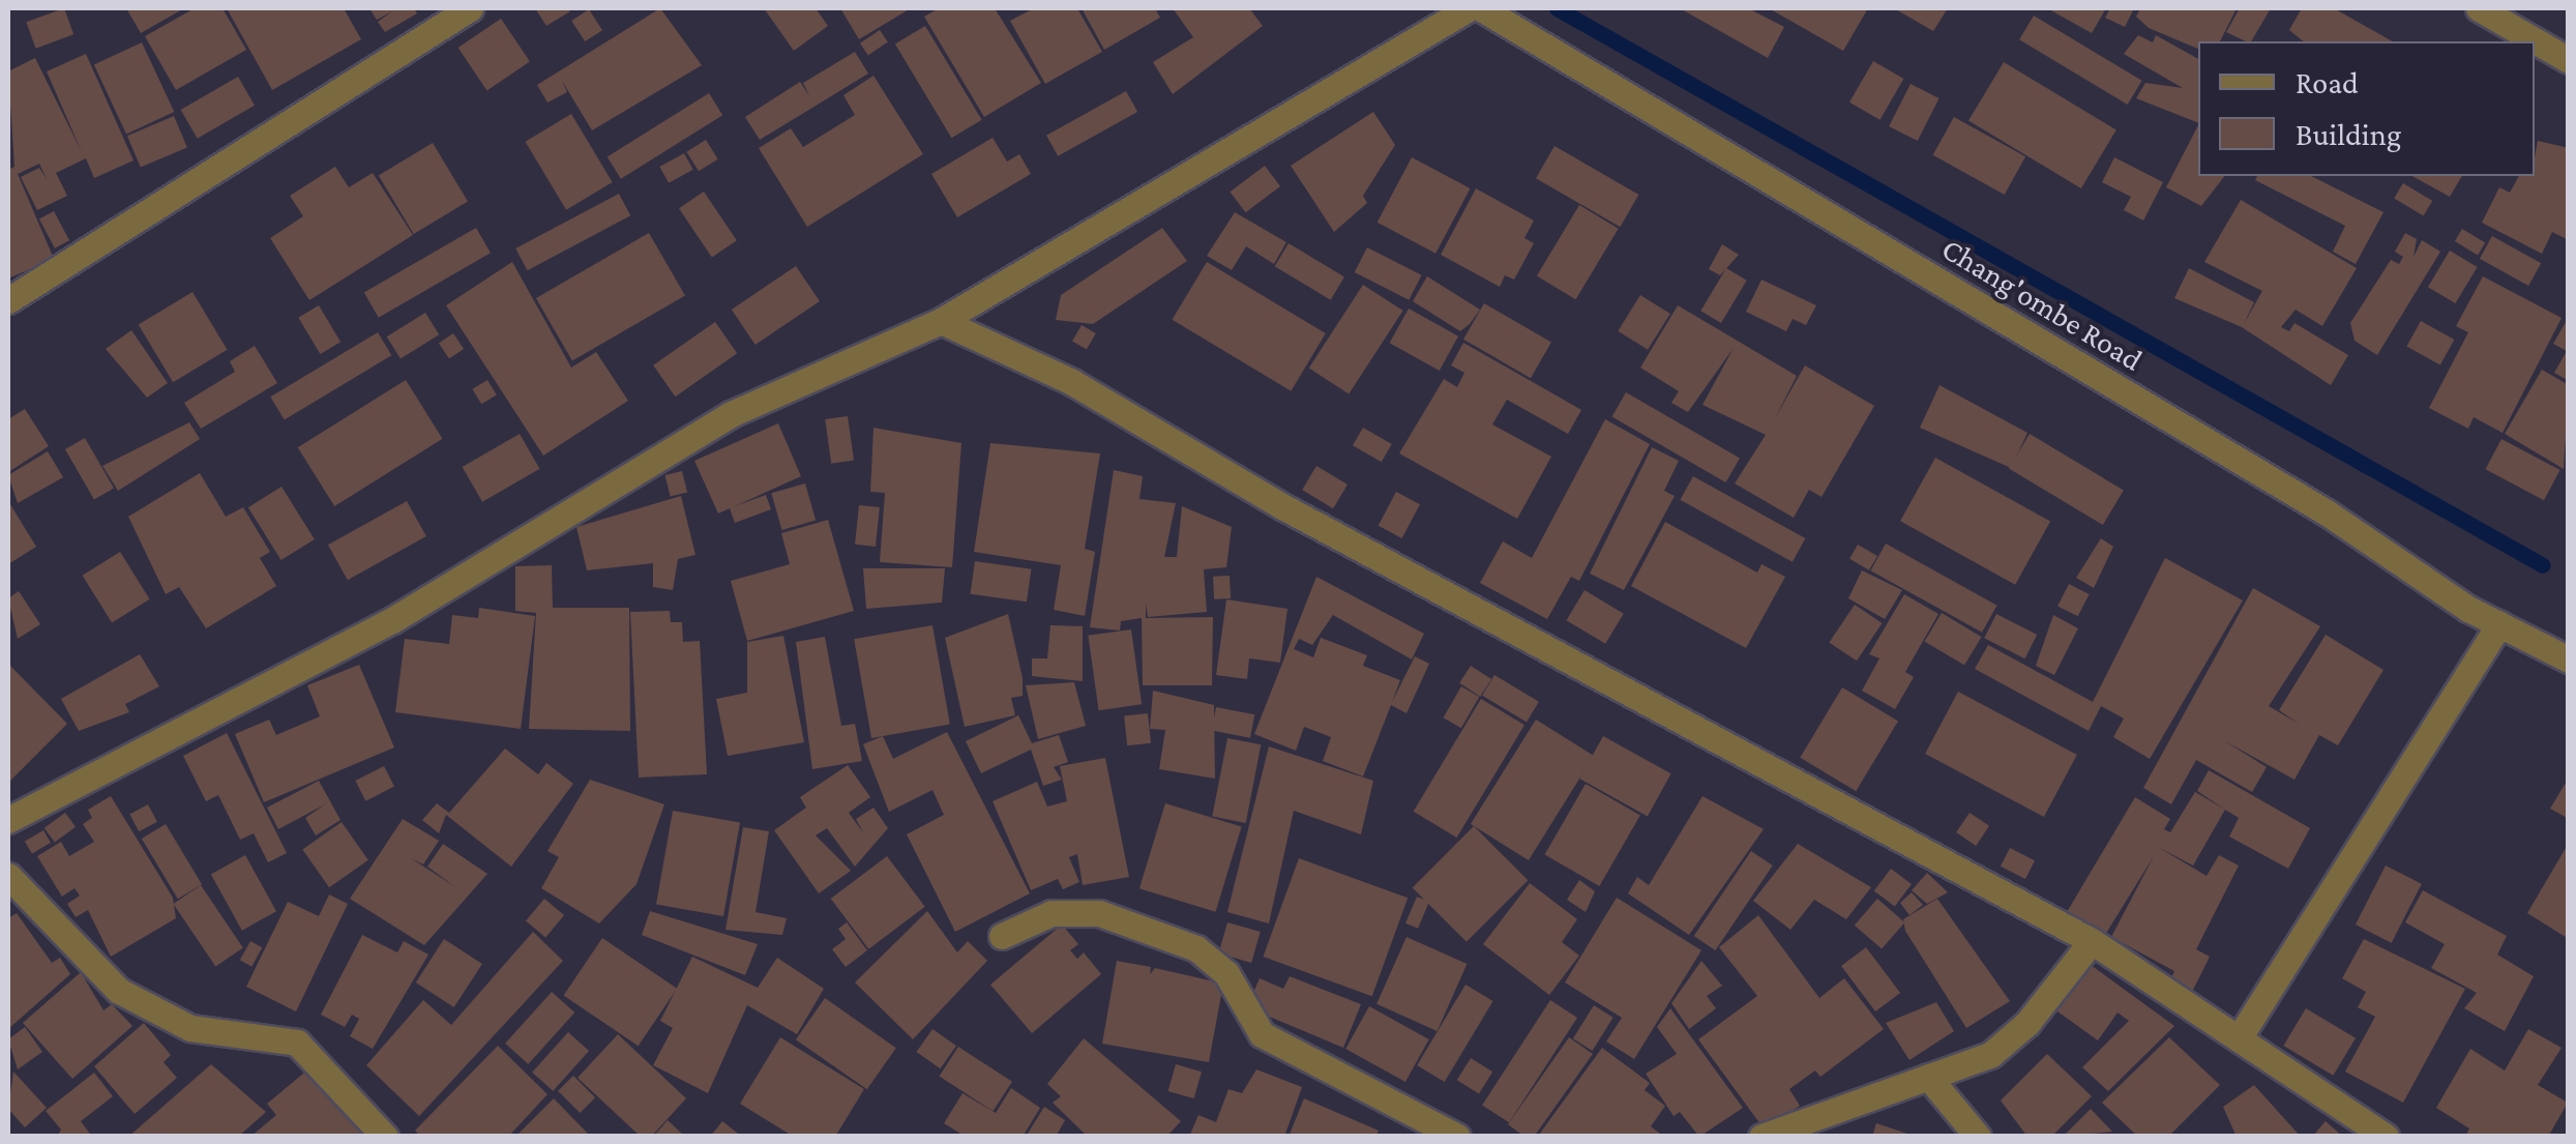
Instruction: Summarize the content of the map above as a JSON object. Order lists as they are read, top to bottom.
{
  "streets": {
    "street": ["Chang'ombe Road"]
  },
  "legend": ["Road", "Building"]
}
